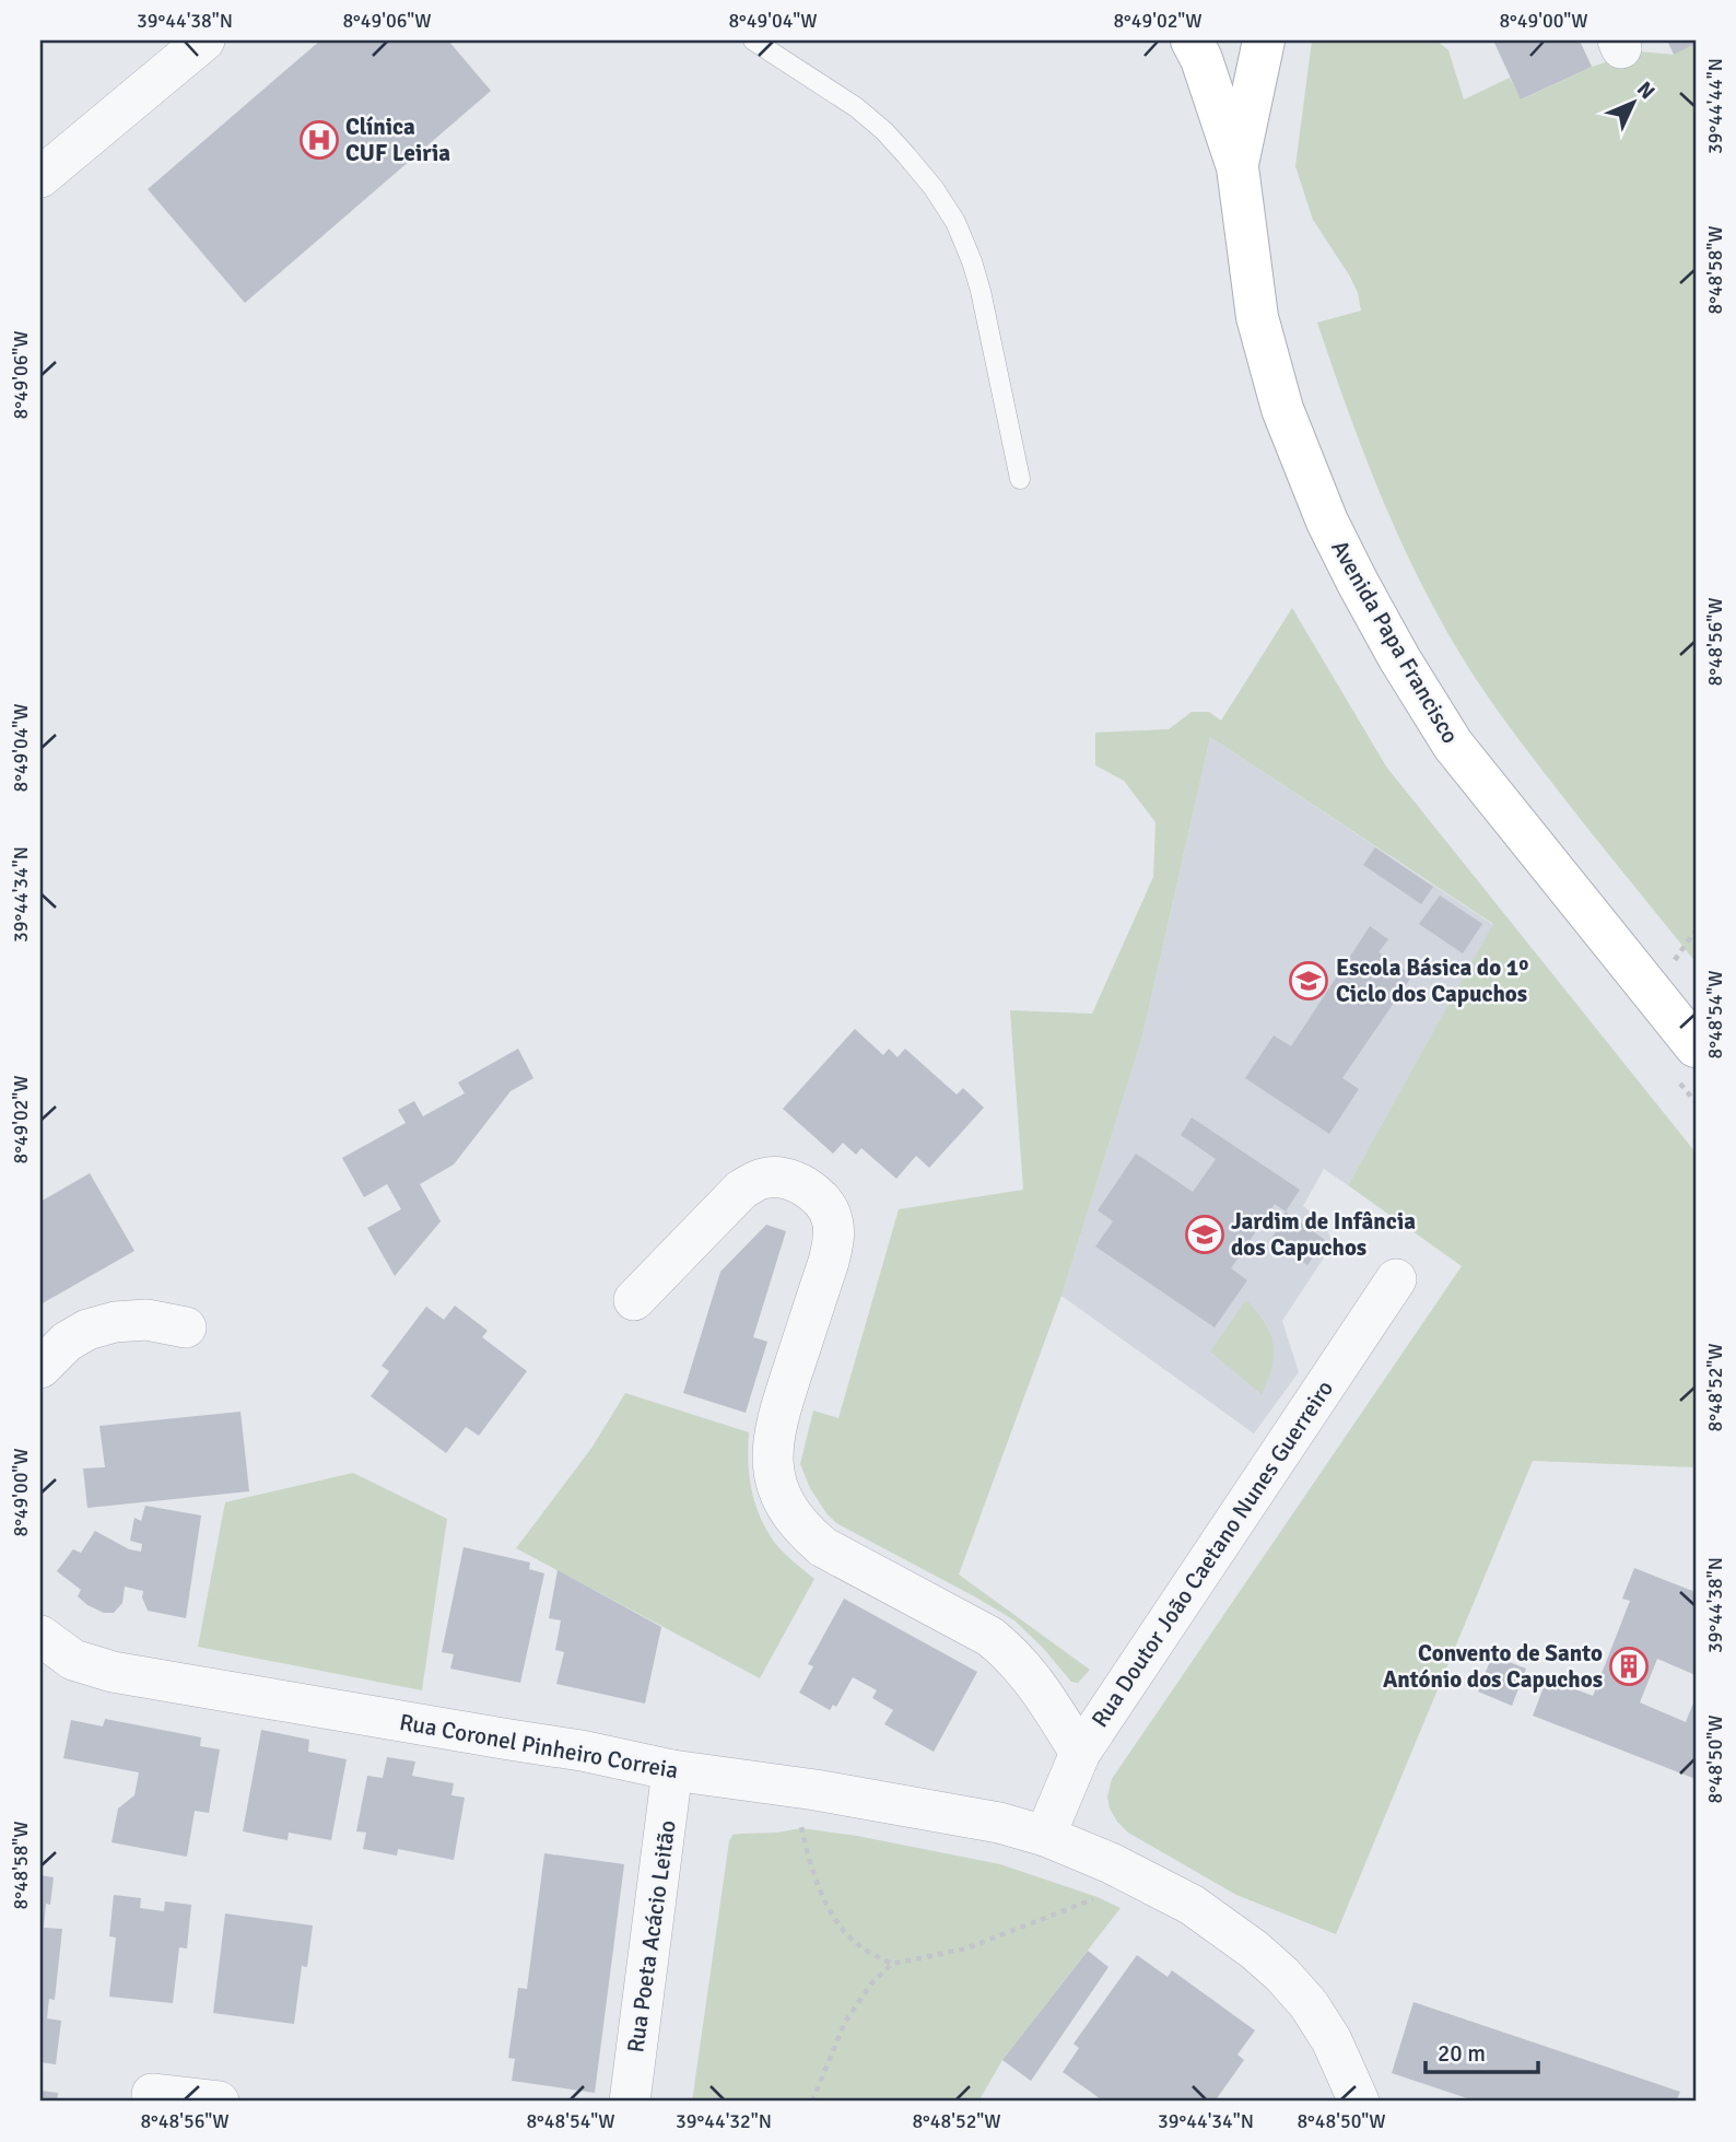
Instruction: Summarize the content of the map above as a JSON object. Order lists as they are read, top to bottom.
{
  "streets": {
    "main road": ["Avenida Papa Francisco"],
    "street": ["Rua Doutor João Caetano Nunes Guerreiro", "Rua Coronel Pinheiro Correia", "Rua Poeta Acácio Leitão"]
  },
  "crossings": [
    ["Rua Doutor João Caetano Nunes Guerreiro", "Rua Coronel Pinheiro Correia"],
    ["Rua Coronel Pinheiro Correia", "Rua Poeta Acácio Leitão"]
  ],
  "places": {
    "hospital": ["Clínica CUF Leiria"],
    "school or university": ["Escola Básica do 1º Ciclo dos Capuchos", "Jardim de Infância dos Capuchos"],
    "building": ["Convento de Santo António dos Capuchos"]
  },
  "scale_bar": "20 m",
  "north": "top right",
  "coordinates": [
    "39°44'38\"N",
    "8°49'06\"W",
    "8°49'04\"W",
    "8°49'02\"W",
    "8°49'00\"W",
    "39°44'44\"N",
    "8°48'58\"W",
    "8°48'56\"W",
    "39°44'34\"N",
    "8°48'54\"W",
    "8°48'52\"W",
    "8°48'50\"W",
    "39°44'32\"N"
  ]
}
